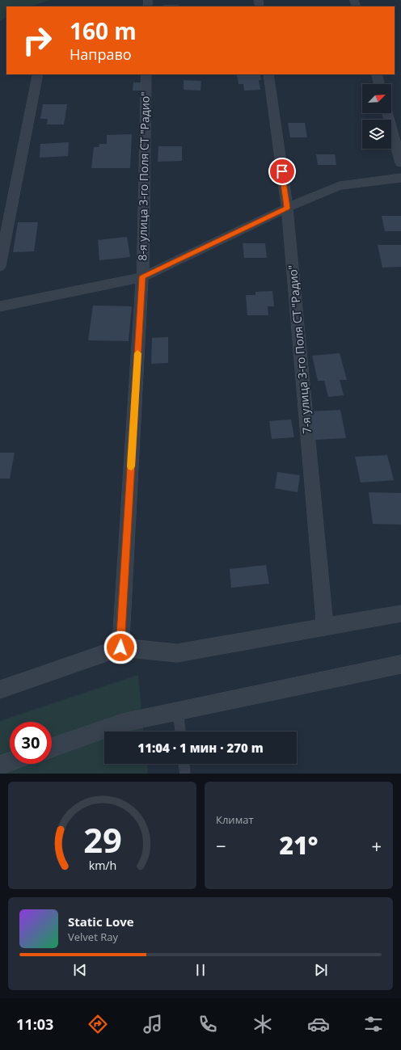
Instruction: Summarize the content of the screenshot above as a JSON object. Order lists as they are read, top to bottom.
{
  "streets": {
    "street": ["8-я улица 3-го Поля СТ \"Радио\"", "7-я улица 3-го Поля СТ \"Радио\""]
  },
  "north": "top right",
  "page": {
    "turn": ["160 m", "Направо"],
    "limit": "30",
    "trip": "11:04 · 1 мин · 270 m",
    "tile": "Климат",
    "heat": ["−", "21°", "+"],
    "song": ["Static Love", "Velvet Ray"],
    "tabs": "11:03",
    "gauge": ["29", "km/h"]
  }
}
